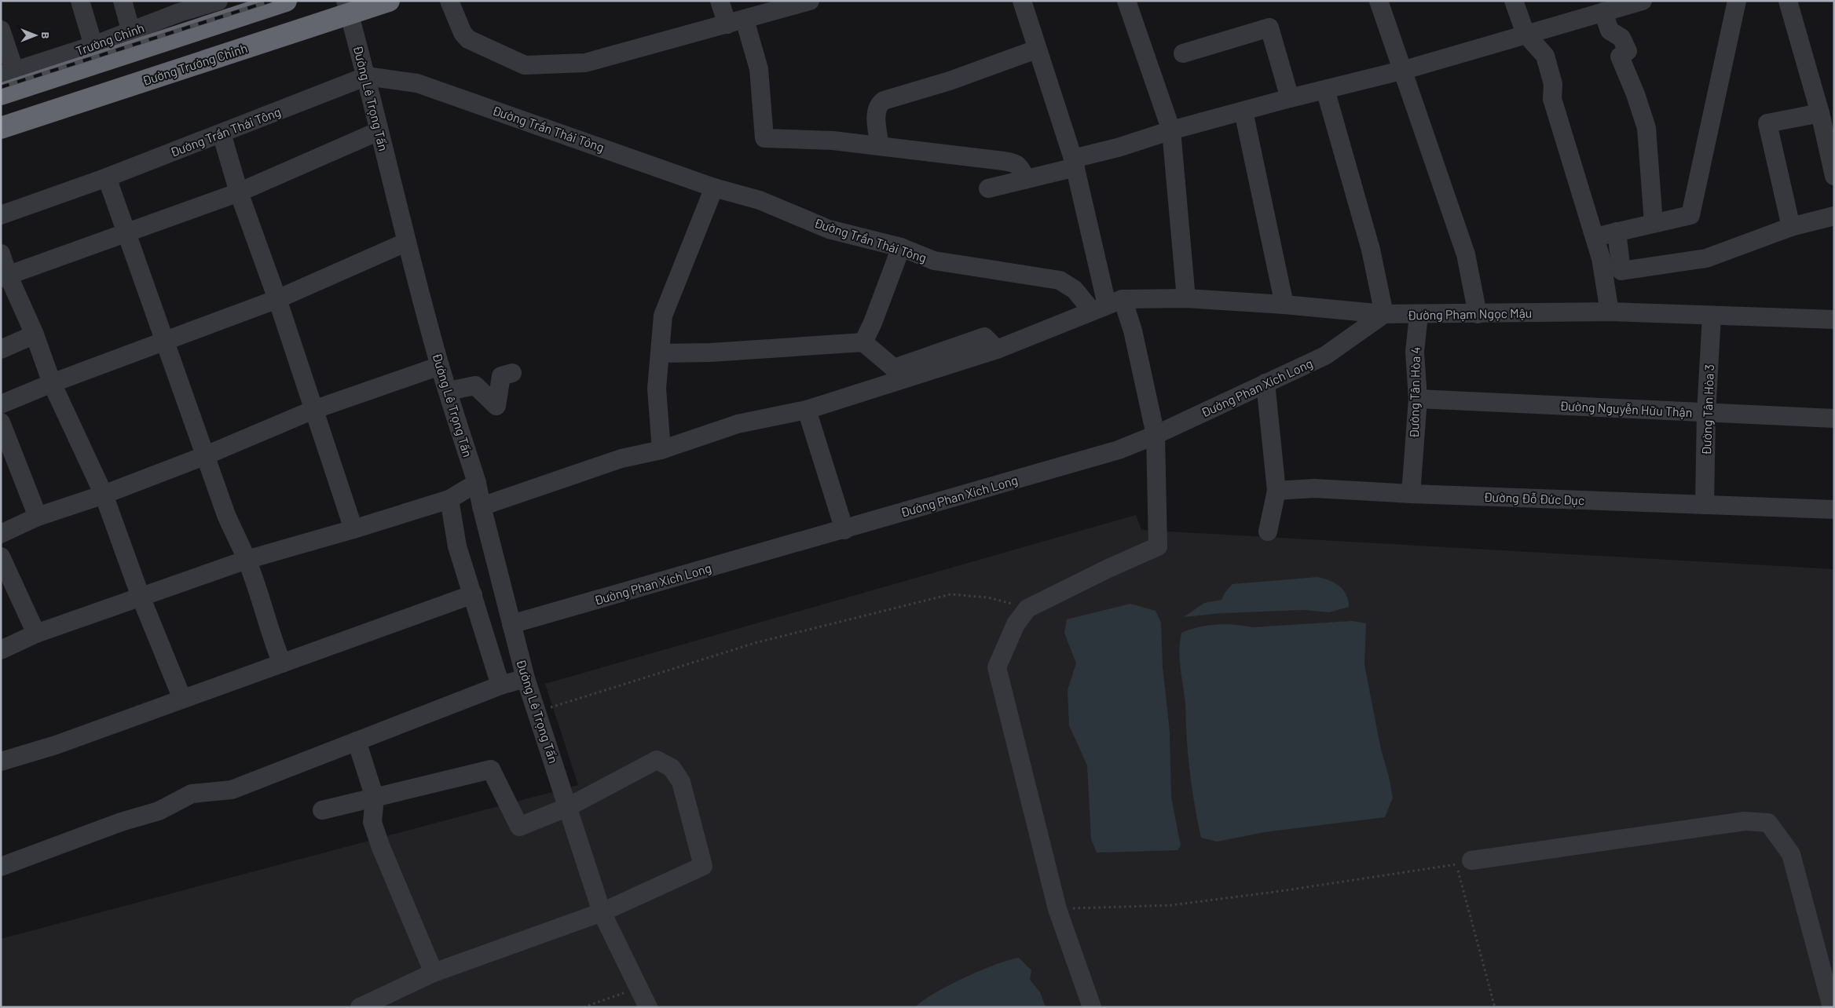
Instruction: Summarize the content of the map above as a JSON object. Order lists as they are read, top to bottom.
{
  "streets": {
    "highway": ["Đường Trường Chinh"],
    "street": [
      "Trường Chinh",
      "Đường Lê Trọng Tấn",
      "Đường Trần Thái Tông",
      "Đường Phạm Ngọc Mậu",
      "Đường Phan Xích Long",
      "Đường Tân Hòa 4",
      "Đường Nguyễn Hữu Thận",
      "Đường Tân Hòa 3",
      "Đường Đỗ Đức Dục"
    ]
  },
  "crossings": [
    ["Đường Trường Chinh", "Đường Lê Trọng Tấn"],
    ["Đường Lê Trọng Tấn", "Đường Trần Thái Tông"],
    ["Đường Lê Trọng Tấn", "Đường Phan Xích Long"],
    ["Đường Trần Thái Tông", "Đường Phạm Ngọc Mậu"],
    ["Đường Phạm Ngọc Mậu", "Đường Phan Xích Long"],
    ["Đường Phạm Ngọc Mậu", "Đường Tân Hòa 4"],
    ["Đường Phạm Ngọc Mậu", "Đường Tân Hòa 3"],
    ["Đường Tân Hòa 4", "Đường Nguyễn Hữu Thận"],
    ["Đường Tân Hòa 4", "Đường Đỗ Đức Dục"],
    ["Đường Nguyễn Hữu Thận", "Đường Tân Hòa 3"],
    ["Đường Tân Hòa 3", "Đường Đỗ Đức Dục"]
  ],
  "north": "right"
}
